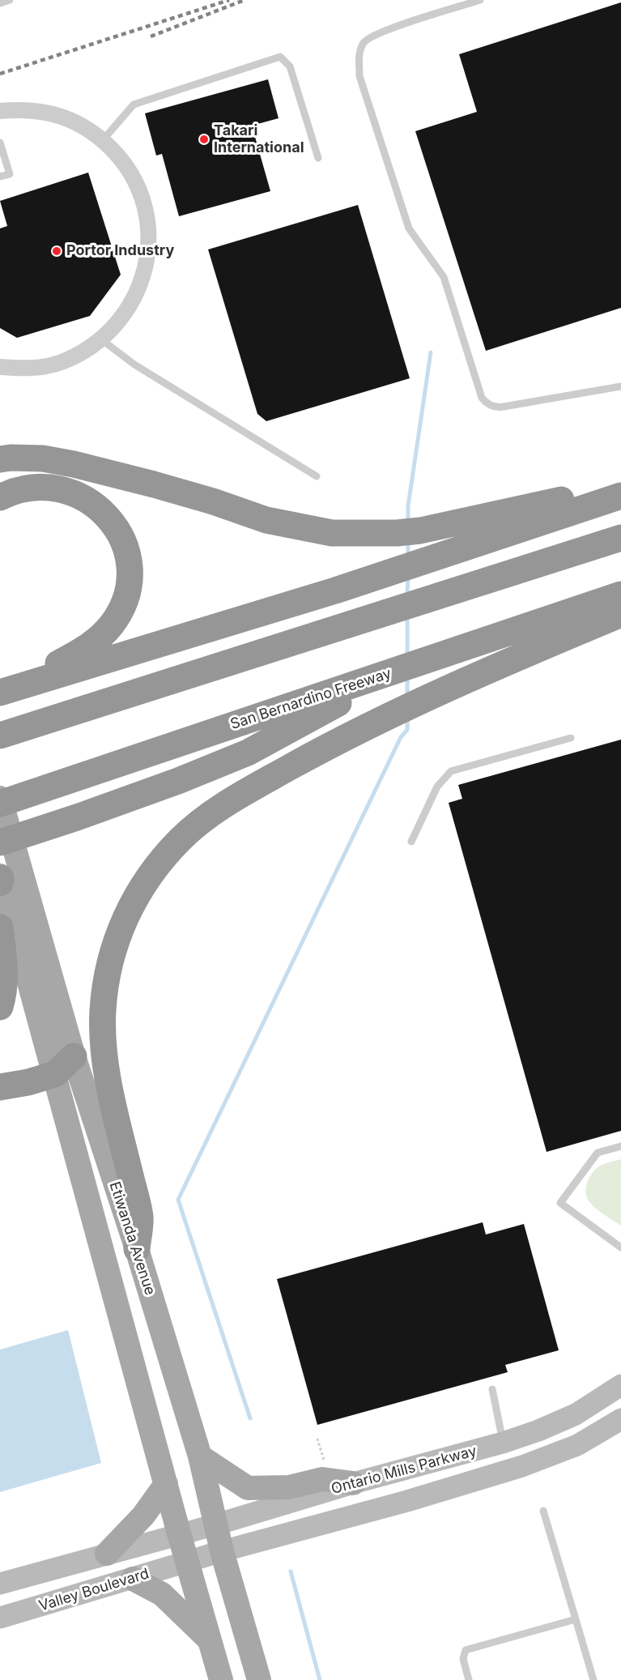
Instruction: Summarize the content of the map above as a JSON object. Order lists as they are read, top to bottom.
{
  "streets": {
    "highway": ["San Bernardino Freeway"],
    "main road": ["Etiwanda Avenue", "Ontario Mills Parkway", "Valley Boulevard"]
  },
  "crossings": [
    ["Etiwanda Avenue", "Ontario Mills Parkway"],
    ["Etiwanda Avenue", "Valley Boulevard"],
    ["Ontario Mills Parkway", "Valley Boulevard"]
  ],
  "places": ["Takari International", "Portor Industry"]
}
